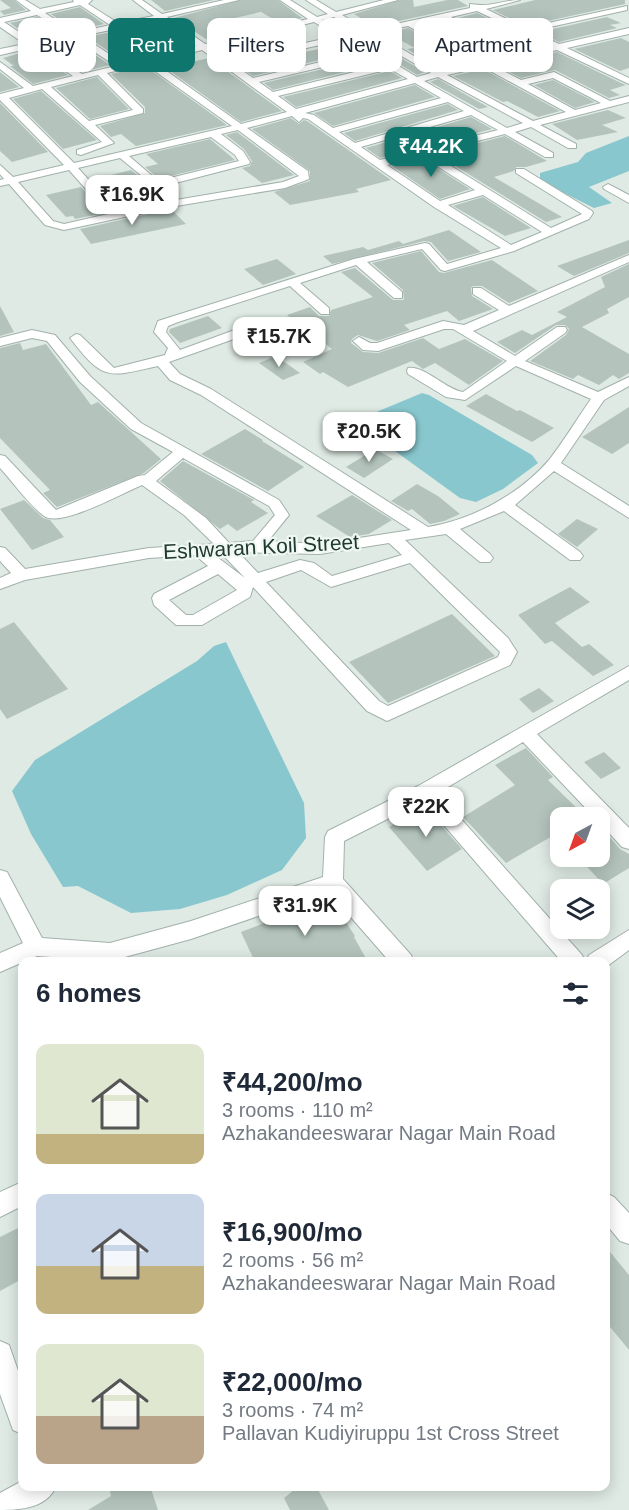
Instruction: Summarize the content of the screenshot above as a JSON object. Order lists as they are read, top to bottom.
{
  "streets": {
    "street": ["Eshwaran Koil Street"]
  },
  "north": "bottom left",
  "page": {
    "chip": [
      "Buy",
      "Rent",
      "Filters",
      "New",
      "Apartment"
    ],
    "price": [
      "₹44.2K",
      "₹16.9K",
      "₹15.7K",
      "₹20.5K",
      "₹22K",
      "₹31.9K"
    ],
    "heading": "6 homes",
    "list": [
      {
        "name": "₹44,200/mo",
        "note": "3 rooms · 110 m² · Azhakandeeswarar Nagar Main Road"
      },
      {
        "name": "₹16,900/mo",
        "note": "2 rooms · 56 m² · Azhakandeeswarar Nagar Main Road"
      },
      {
        "name": "₹22,000/mo",
        "note": "3 rooms · 74 m² · Pallavan Kudiyiruppu 1st Cross Street"
      }
    ]
  }
}
